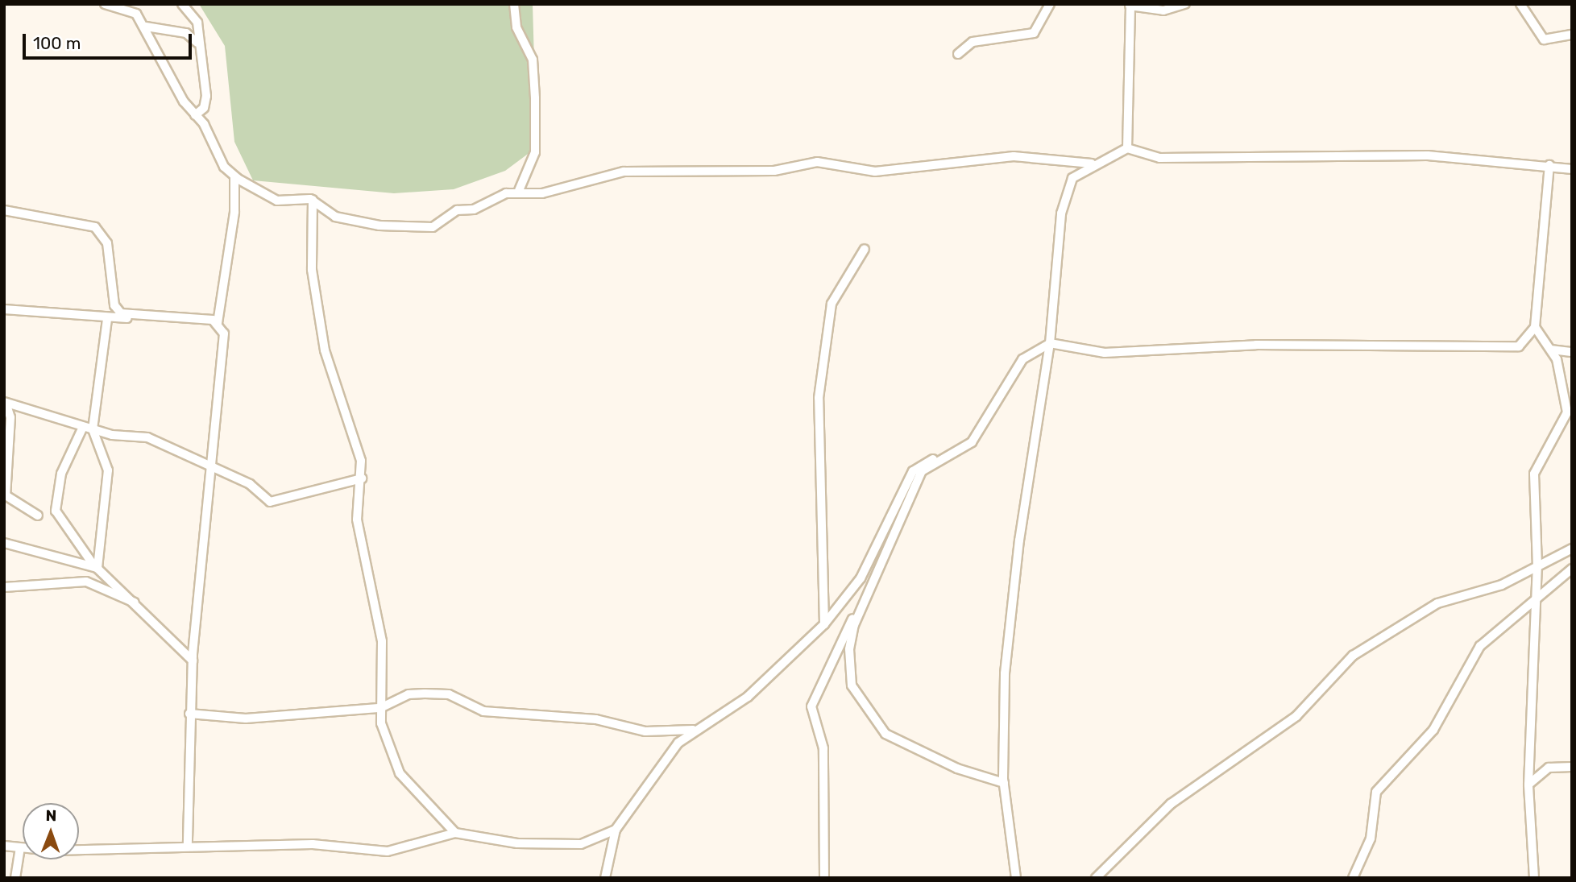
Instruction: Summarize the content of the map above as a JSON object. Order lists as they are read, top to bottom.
{
  "scale_bar": "100 m",
  "north": "top"
}
